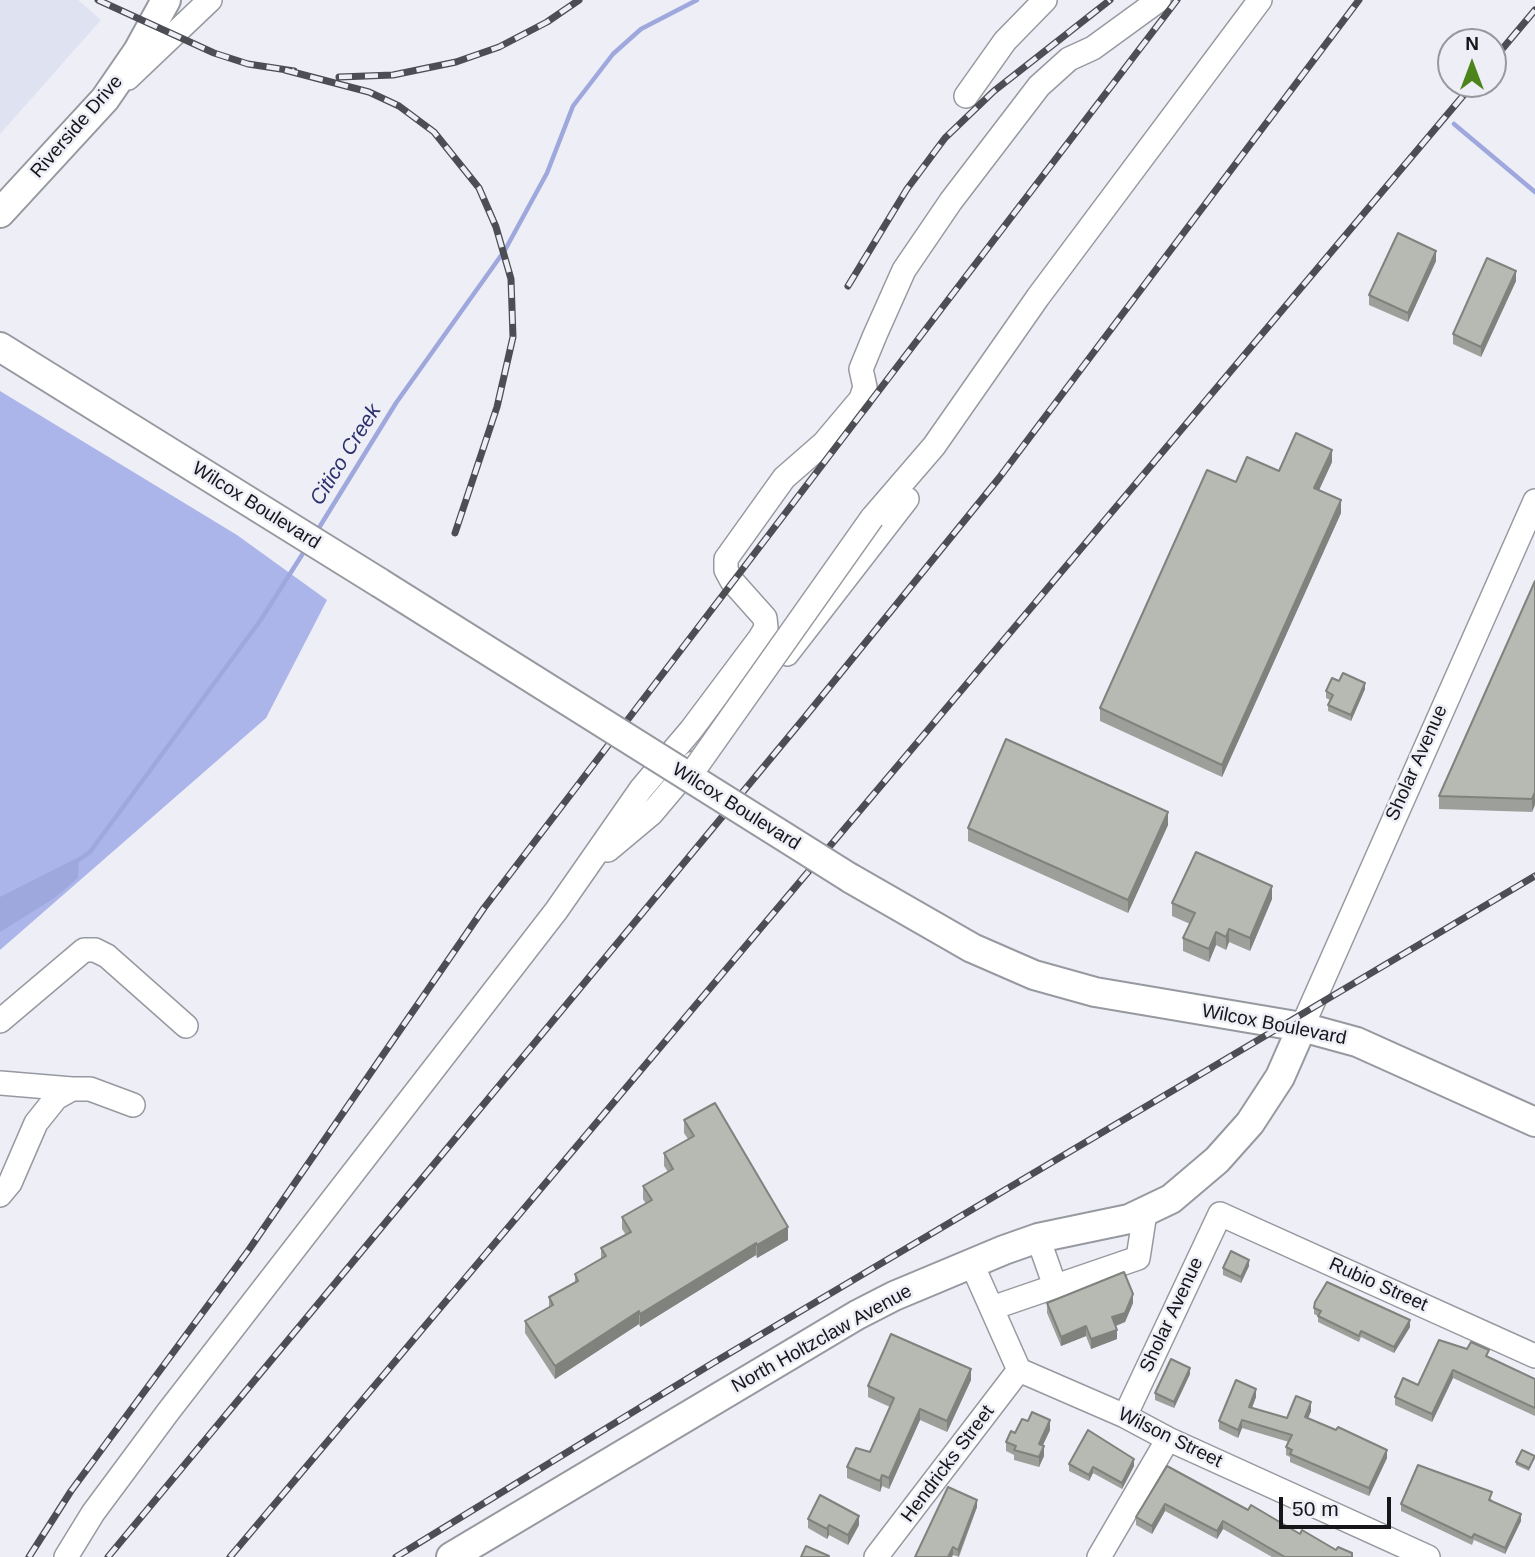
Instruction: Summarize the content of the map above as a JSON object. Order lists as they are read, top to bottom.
{
  "streets": {
    "main road": ["Riverside Drive", "Wilcox Boulevard", "North Holtzclaw Avenue"],
    "street": [
      "Sholar Avenue",
      "Rubio Street",
      "Wilson Street",
      "Hendricks Street"
    ]
  },
  "crossings": [
    ["Wilcox Boulevard", "Sholar Avenue"],
    ["Wilcox Boulevard", "North Holtzclaw Avenue"],
    ["Sholar Avenue", "Rubio Street"],
    ["Sholar Avenue", "North Holtzclaw Avenue"],
    ["Sholar Avenue", "Wilson Street"],
    ["Wilson Street", "Hendricks Street"]
  ],
  "water": ["Citico Creek"],
  "scale_bar": "50 m",
  "north": "top"
}
